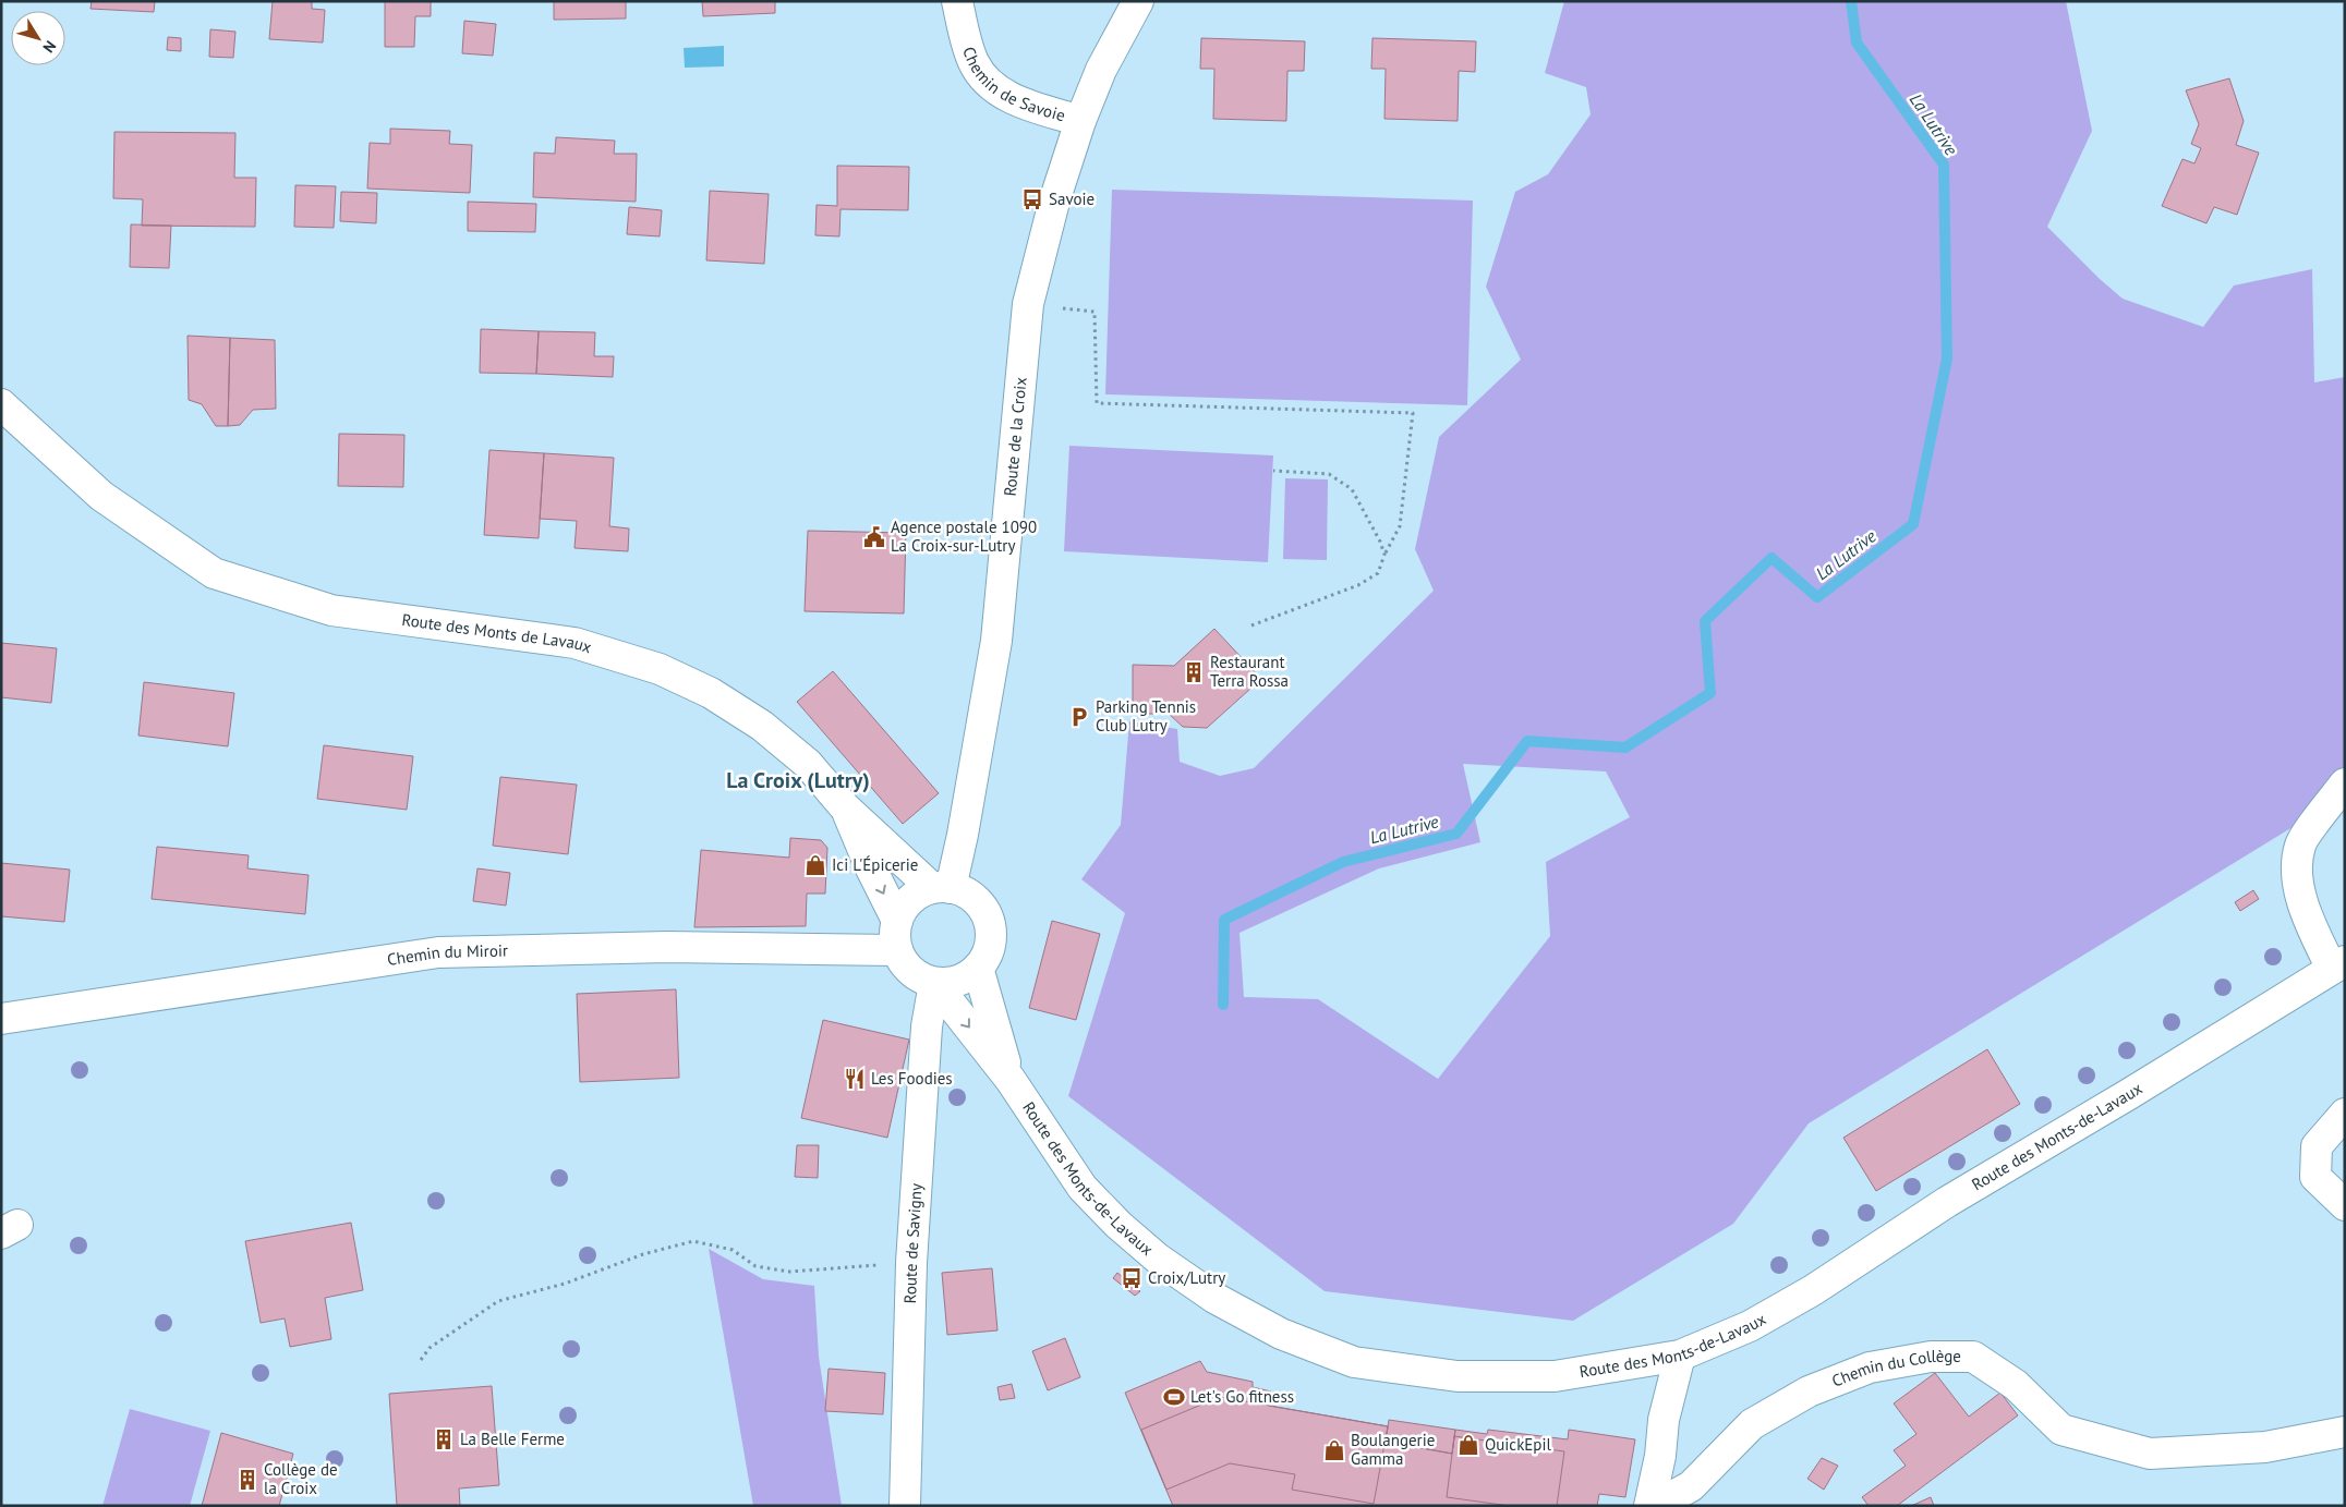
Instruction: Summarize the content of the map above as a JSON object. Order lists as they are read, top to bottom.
{
  "streets": {
    "street": [
      "Chemin de Savoie",
      "Route de la Croix",
      "Route des Monts de Lavaux",
      "Chemin du Miroir",
      "Route des Monts-de-Lavaux",
      "Route de Savigny",
      "Chemin du Collège"
    ]
  },
  "crossings": [
    ["Chemin de Savoie", "Route de la Croix"],
    ["Route de la Croix", "Route des Monts de Lavaux"],
    ["Route de la Croix", "Chemin du Miroir"],
    ["Route de la Croix", "Route des Monts-de-Lavaux"],
    ["Route de la Croix", "Route de Savigny"],
    ["Route des Monts de Lavaux", "Chemin du Miroir"],
    ["Route des Monts de Lavaux", "Route des Monts-de-Lavaux"],
    ["Route des Monts de Lavaux", "Route de Savigny"],
    ["Chemin du Miroir", "Route des Monts-de-Lavaux"],
    ["Chemin du Miroir", "Route de Savigny"],
    ["Route des Monts-de-Lavaux", "Route de Savigny"]
  ],
  "districts": ["La Croix (Lutry)"],
  "water": ["La Lutrive"],
  "places": {
    "bus stop": ["Savoie", "Croix/Lutry"],
    "public building": ["Agence postale 1090 La Croix-sur-Lutry"],
    "building": ["Restaurant Terra Rossa", "La Belle Ferme", "Collège de la Croix"],
    "parking": ["Parking Tennis Club Lutry"],
    "shop": ["Ici L'Épicerie", "QuickEpil", "Boulangerie Gamma"],
    "restaurant": ["Les Foodies"],
    "sports": ["Let's Go fitness"]
  },
  "north": "bottom right"
}
